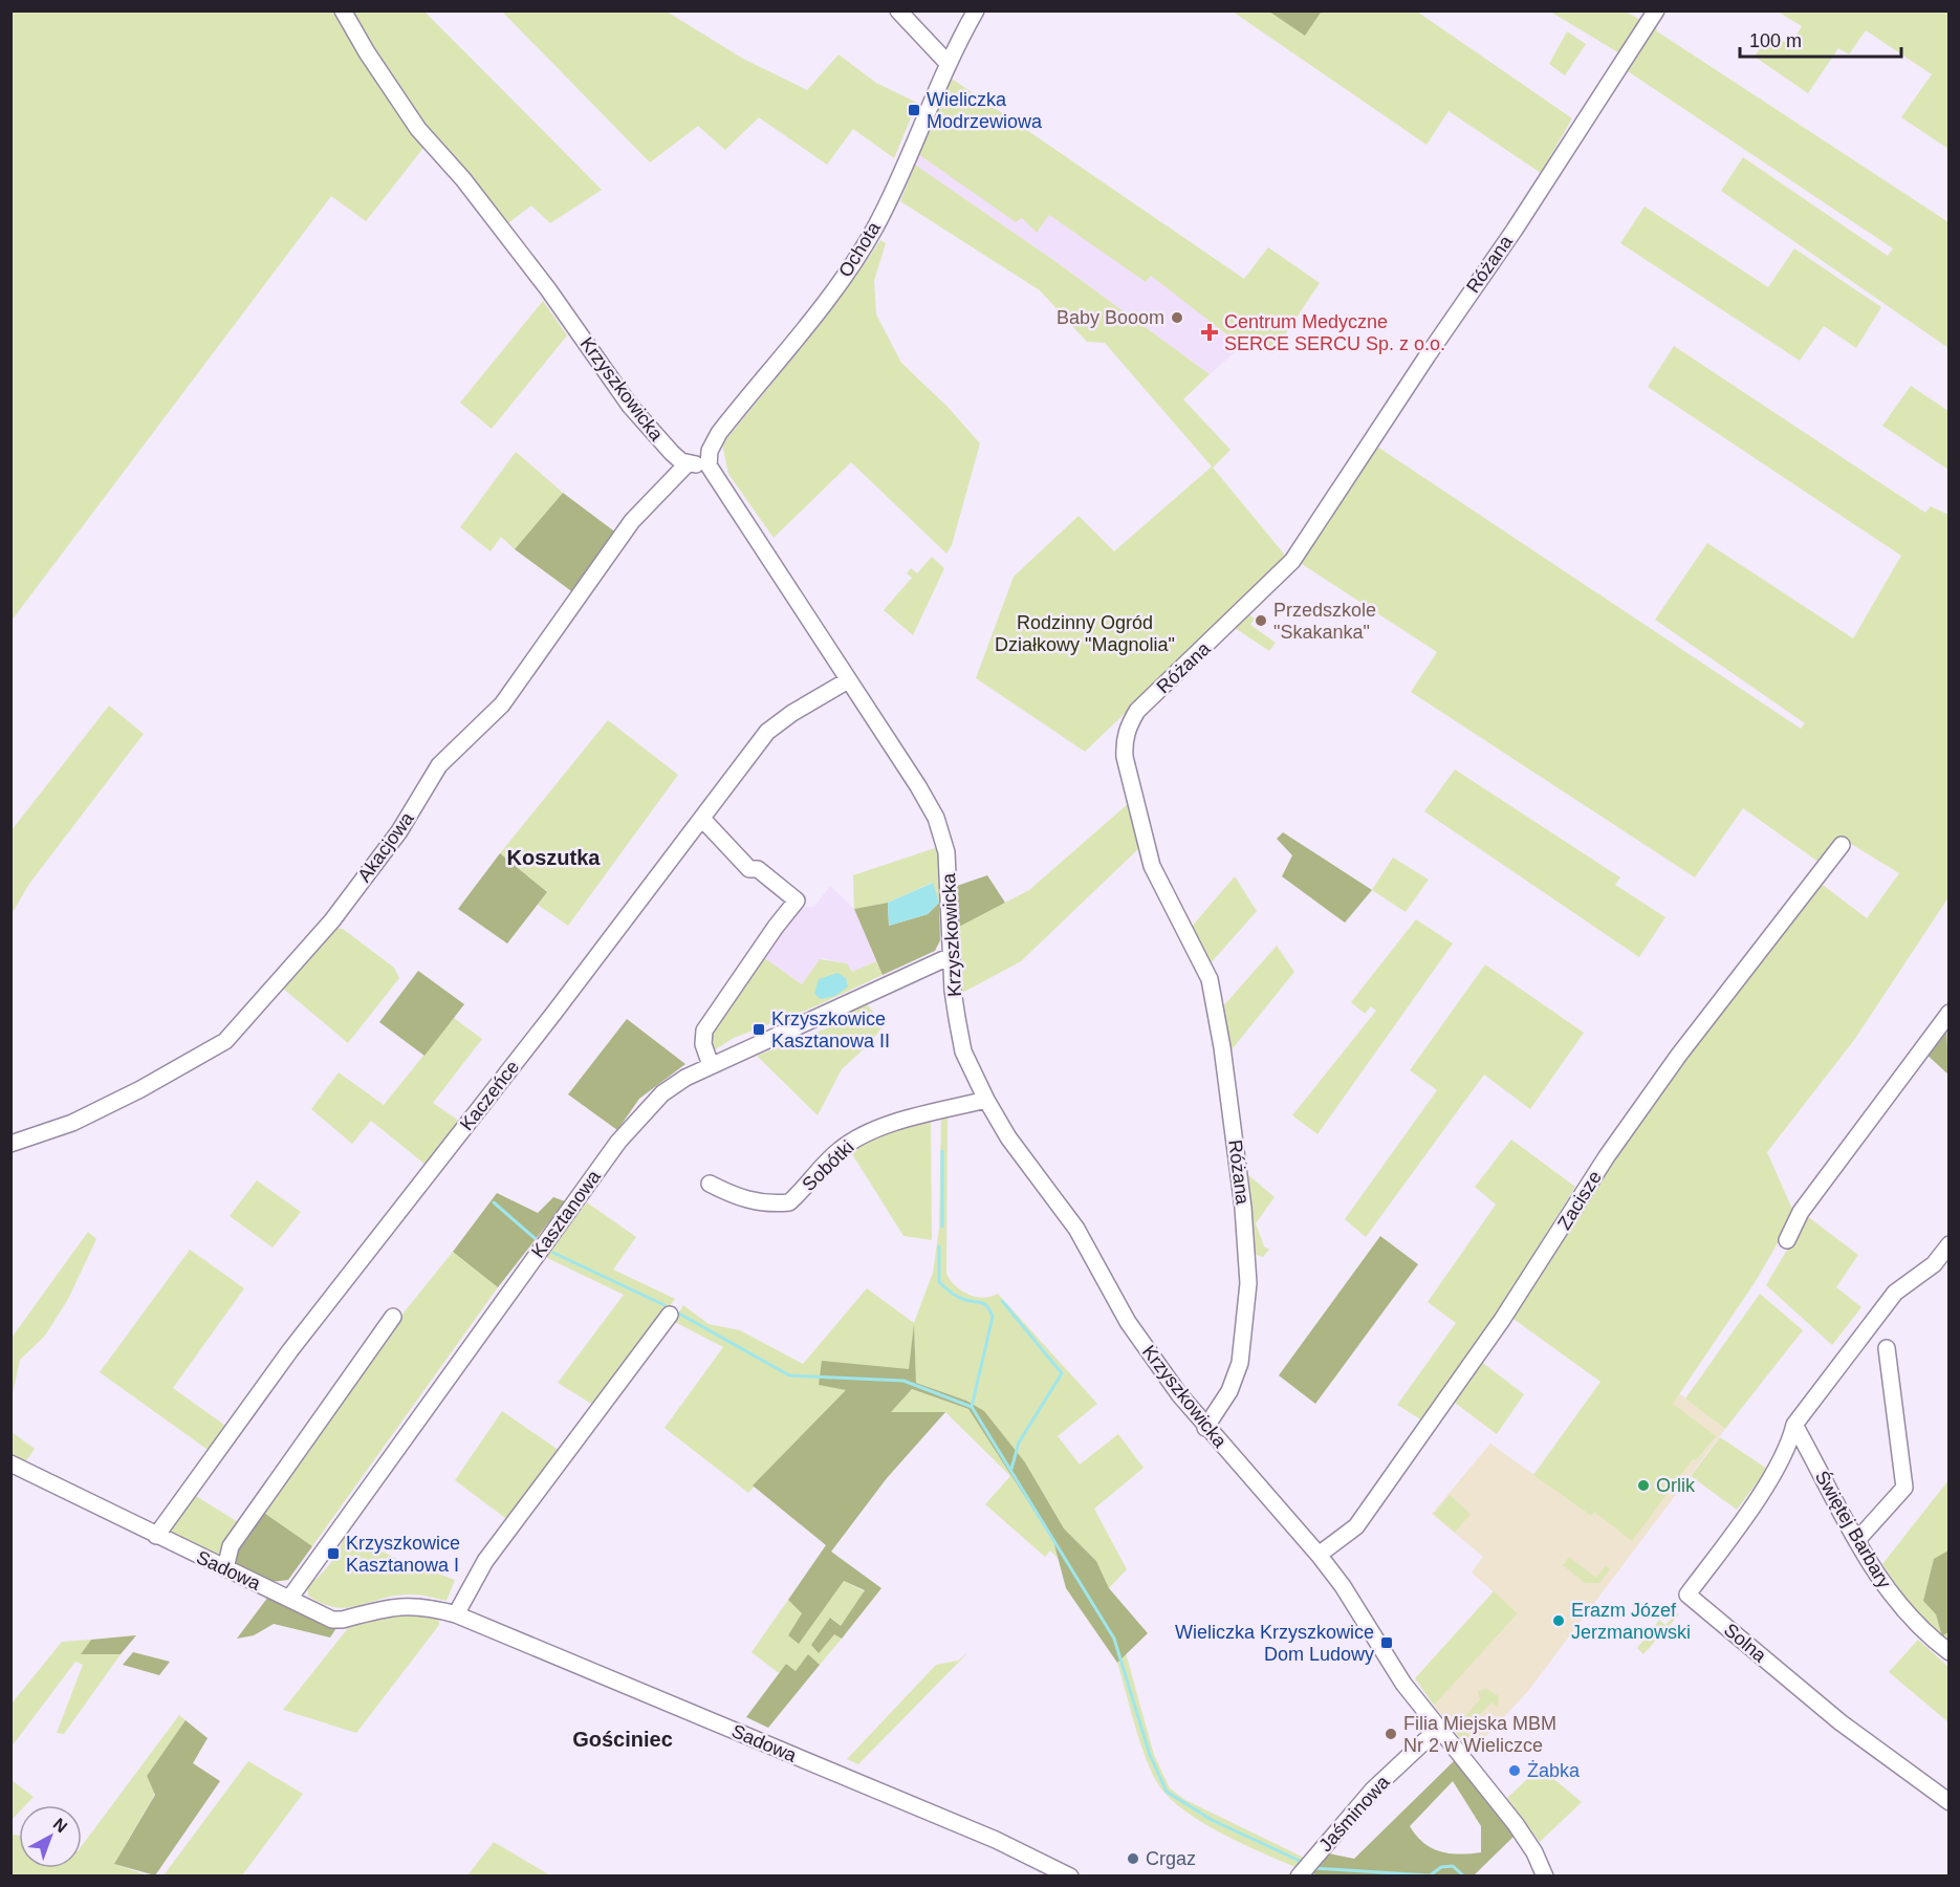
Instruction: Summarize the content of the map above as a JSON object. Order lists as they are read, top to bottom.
{
  "streets": {
    "street": [
      "Ochota",
      "Różana",
      "Krzyszkowicka",
      "Akacjowa",
      "Kaczeńce",
      "Sobótki",
      "Zacisze",
      "Kasztanowa",
      "Świętej Barbary",
      "Sadowa",
      "Solna",
      "Jaśminowa"
    ]
  },
  "crossings": [
    ["Ochota", "Krzyszkowicka"],
    ["Różana", "Krzyszkowicka"],
    ["Krzyszkowicka", "Akacjowa"],
    ["Krzyszkowicka", "Kaczeńce"],
    ["Krzyszkowicka", "Sobótki"],
    ["Krzyszkowicka", "Zacisze"],
    ["Krzyszkowicka", "Kasztanowa"],
    ["Krzyszkowicka", "Jaśminowa"],
    ["Kaczeńce", "Sadowa"],
    ["Kasztanowa", "Sadowa"],
    ["Świętej Barbary", "Solna"]
  ],
  "districts": ["Koszutka", "Gościniec"],
  "parks": ["Rodzinny Ogród Działkowy \"Magnolia\""],
  "places": {
    "transit": [
      "Wieliczka Modrzewiowa",
      "Krzyszkowice Kasztanowa II",
      "Krzyszkowice Kasztanowa I",
      "Wieliczka Krzyszkowice Dom Ludowy"
    ],
    "other": [
      "Baby Booom",
      "Przedszkole \"Skakanka\"",
      "Orlik",
      "Erazm Józef Jerzmanowski",
      "Filia Miejska MBM Nr 2 w Wieliczce",
      "Żabka",
      "Crgaz"
    ],
    "health": ["Centrum Medyczne SERCE SERCU Sp. z o.o."]
  },
  "scale_bar": "100 m",
  "north": "top right"
}
